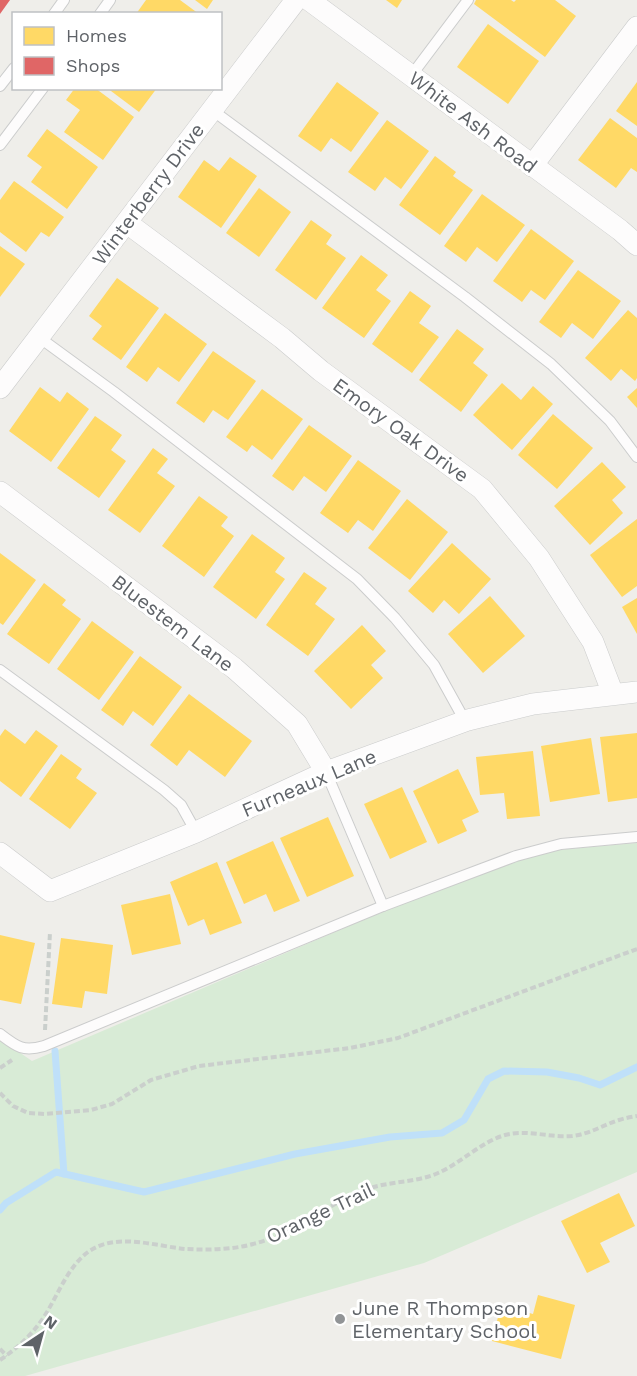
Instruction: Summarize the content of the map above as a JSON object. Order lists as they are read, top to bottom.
{
  "streets": {
    "street": [
      "White Ash Road",
      "Winterberry Drive",
      "Emory Oak Drive",
      "Bluestem Lane",
      "Furneaux Lane"
    ],
    "path": ["Orange Trail"]
  },
  "crossings": [
    ["Winterberry Drive", "Emory Oak Drive"],
    ["Emory Oak Drive", "Furneaux Lane"],
    ["Bluestem Lane", "Furneaux Lane"]
  ],
  "places": ["June R Thompson Elementary School"],
  "legend": ["Homes", "Shops"],
  "north": "top right"
}
